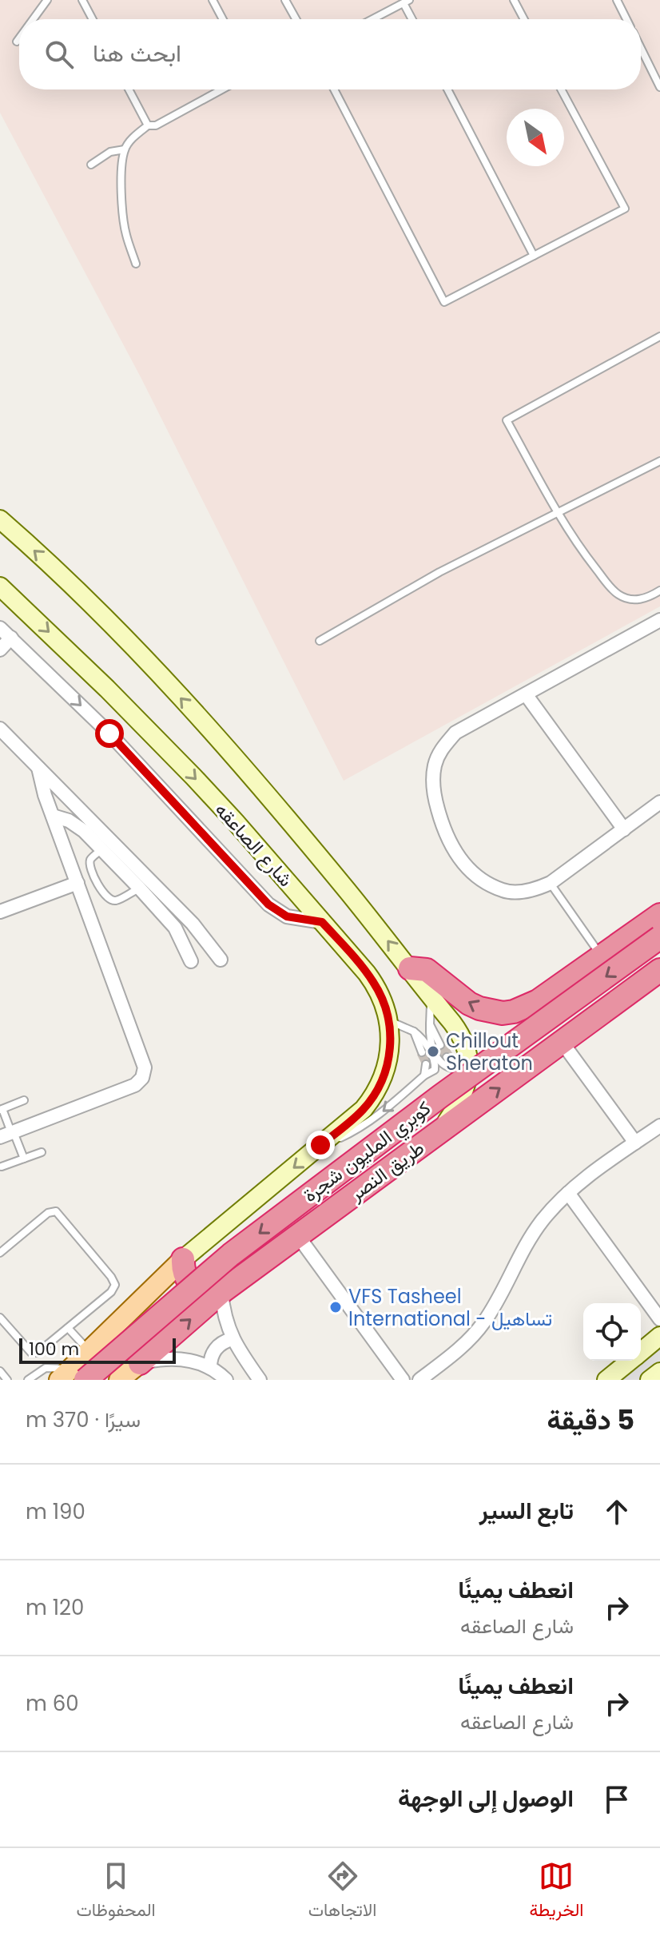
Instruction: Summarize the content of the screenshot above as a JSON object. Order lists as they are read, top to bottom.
{
  "streets": {
    "highway": ["كوبري المليون شجرة", "طريق النصر"],
    "street": ["شارع الصاعقه"]
  },
  "crossings": [
    ["شارع الصاعقه", "طريق النصر"]
  ],
  "one_way": ["كوبري المليون شجرة"],
  "places": ["Chillout Sheraton", "VFS Tasheel International - تساهيل"],
  "scale_bar": "100 m",
  "north": "bottom right",
  "page": {
    "search": "ابحث هنا",
    "scale": "100 m",
    "heading": ["5 دقيقة", "سيرًا · 370 m"],
    "list": [
      ["تابع السير", "190 m"],
      ["انعطف يمينًا", "شارع الصاعقه", "120 m"],
      ["انعطف يمينًا", "شارع الصاعقه", "60 m"],
      "الوصول إلى الوجهة"
    ],
    "nav": ["الخريطة", "الاتجاهات", "المحفوظات"]
  }
}
